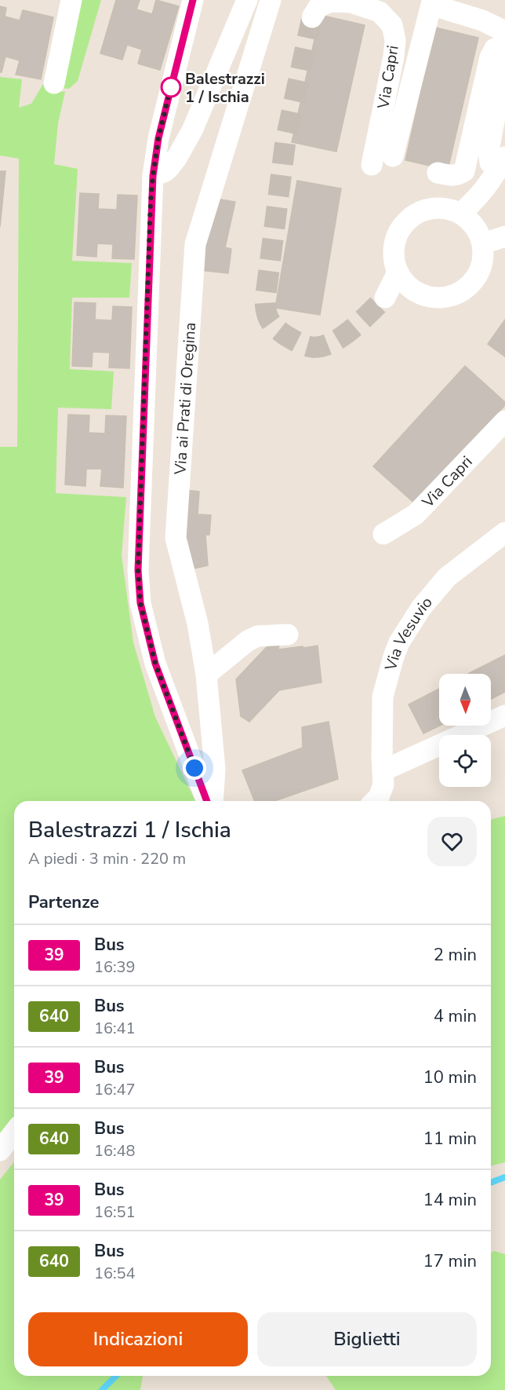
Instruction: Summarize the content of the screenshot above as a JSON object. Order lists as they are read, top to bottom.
{
  "streets": {
    "street": ["Via Capri", "Via ai Prati di Oregina", "Via Vesuvio"]
  },
  "places": ["Balestrazzi 1 / Ischia"],
  "lines": ["bus line 39"],
  "north": "bottom",
  "page": {
    "heading": [
      ["Balestrazzi 1 / Ischia", "A piedi · 3 min · 220 m"],
      "Partenze"
    ],
    "list": [
      {
        "mark": "39",
        "name": "Bus",
        "note": "16:39",
        "value": "2 min"
      },
      {
        "mark": "640",
        "name": "Bus",
        "note": "16:41",
        "value": "4 min"
      },
      {
        "mark": "39",
        "name": "Bus",
        "note": "16:47",
        "value": "10 min"
      },
      {
        "mark": "640",
        "name": "Bus",
        "note": "16:48",
        "value": "11 min"
      },
      {
        "mark": "39",
        "name": "Bus",
        "note": "16:51",
        "value": "14 min"
      },
      {
        "mark": "640",
        "name": "Bus",
        "note": "16:54",
        "value": "17 min"
      }
    ],
    "buttons": ["Indicazioni", "Biglietti"]
  }
}
